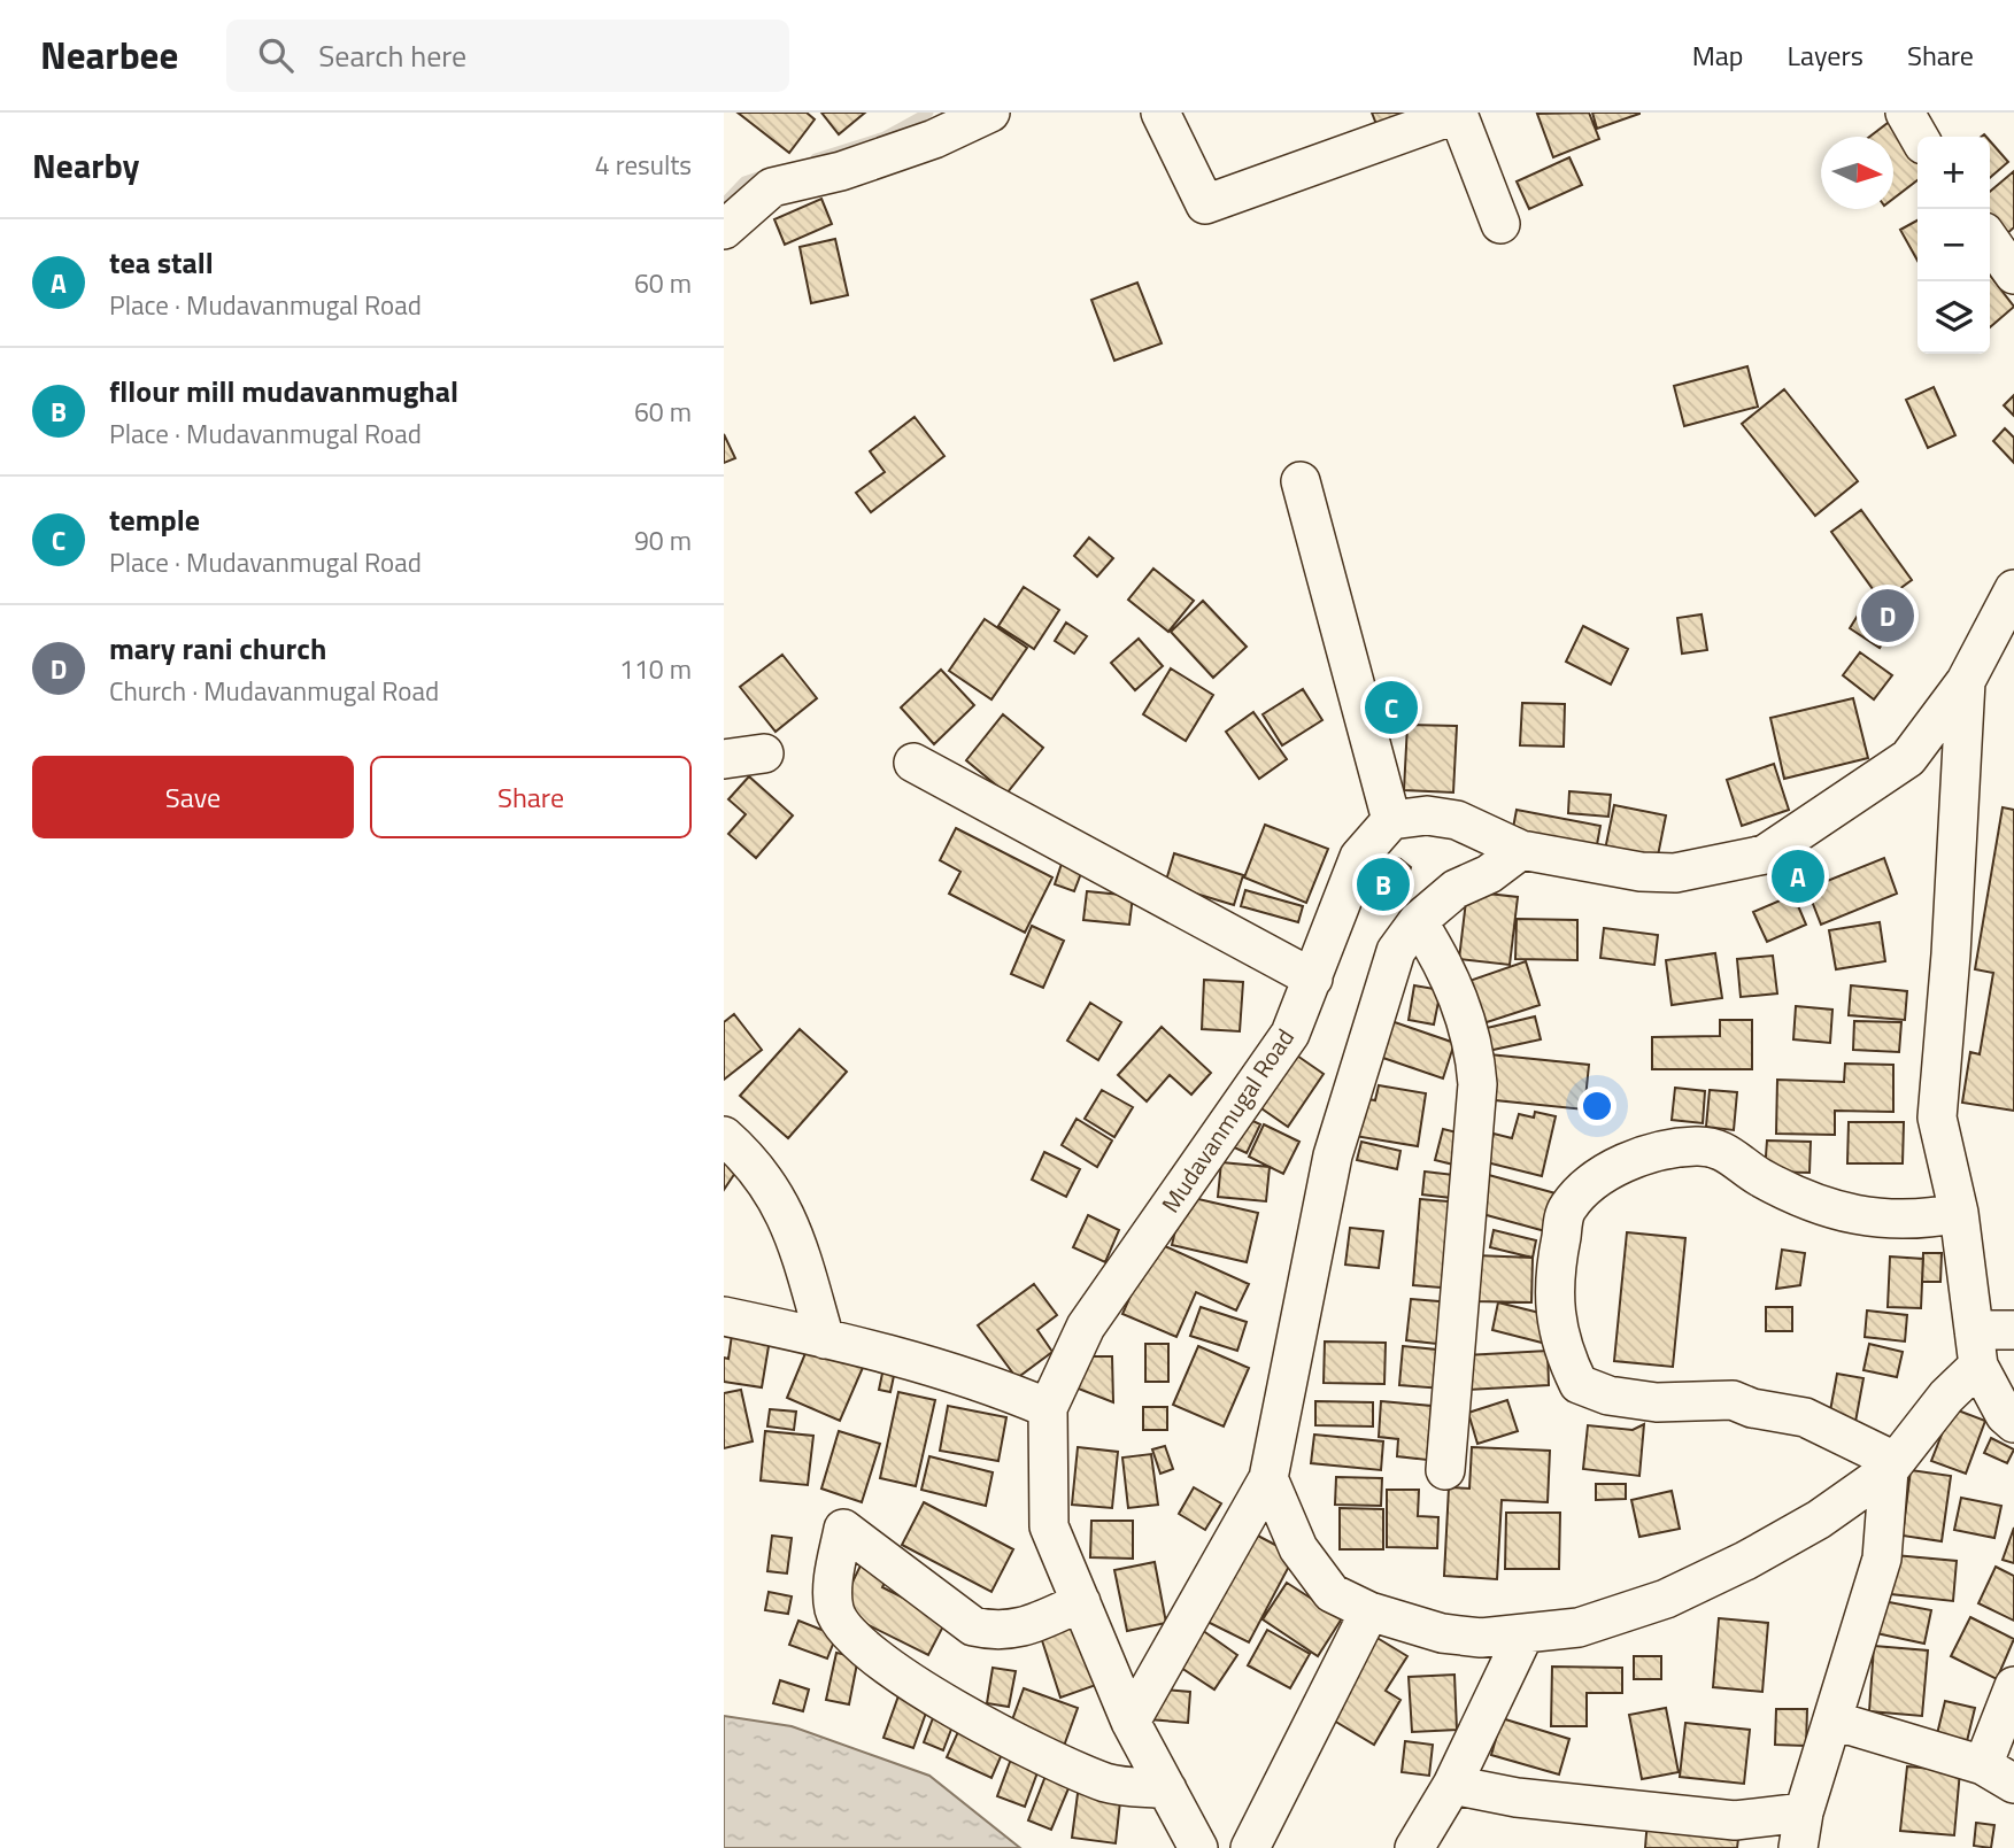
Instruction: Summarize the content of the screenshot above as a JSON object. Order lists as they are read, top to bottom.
{
  "streets": {
    "street": ["Mudavanmugal Road"]
  },
  "north": "right",
  "page": {
    "header": "Nearbee",
    "search": "Search here",
    "nav": ["Map", "Layers", "Share"],
    "heading": ["Nearby", "4 results"],
    "map_buttons": ["+", "−"],
    "list": [
      {
        "mark": "A",
        "name": "tea stall",
        "note": "Place · Mudavanmugal Road",
        "value": "60 m"
      },
      {
        "mark": "B",
        "name": "fllour mill mudavanmughal",
        "note": "Place · Mudavanmugal Road",
        "value": "60 m"
      },
      {
        "mark": "C",
        "name": "temple",
        "note": "Place · Mudavanmugal Road",
        "value": "90 m"
      },
      {
        "mark": "D",
        "name": "mary rani church",
        "note": "Church · Mudavanmugal Road",
        "value": "110 m"
      }
    ],
    "pins": [
      "D",
      "C",
      "A",
      "B"
    ],
    "buttons": ["Save", "Share"]
  }
}
